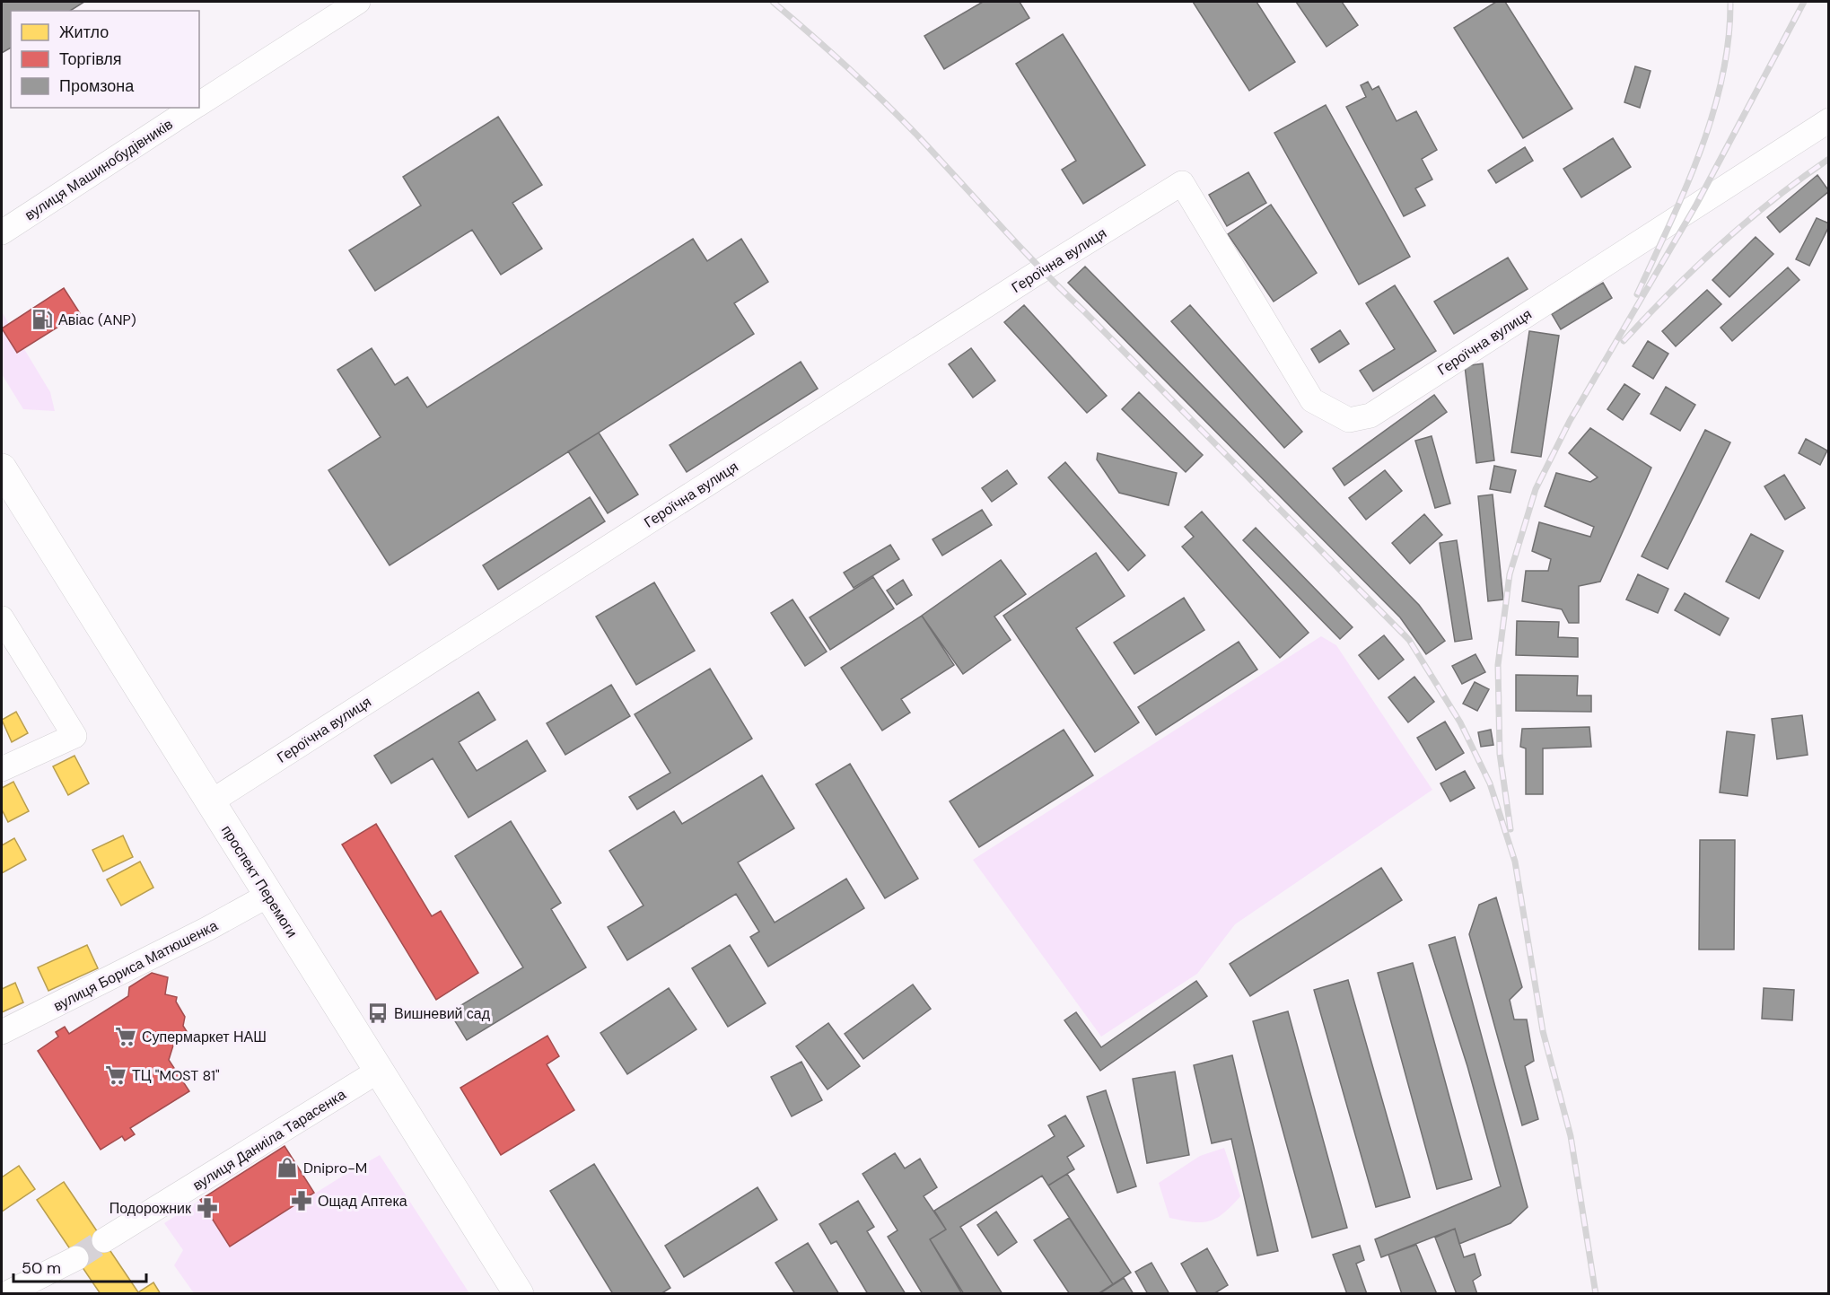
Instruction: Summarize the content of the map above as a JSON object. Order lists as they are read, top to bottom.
{
  "streets": {
    "main road": ["проспект Перемоги"],
    "street": [
      "вулиця Машинобудівників",
      "Героїчна вулиця",
      "вулиця Бориса Матюшенка",
      "вулиця Даниіла Тарасенка"
    ]
  },
  "crossings": [
    ["Героїчна вулиця", "проспект Перемоги"],
    ["проспект Перемоги", "вулиця Бориса Матюшенка"],
    ["проспект Перемоги", "вулиця Даниіла Тарасенка"]
  ],
  "places": {
    "fuel station": ["Авіас (ANP)"],
    "bus stop": ["Вишневий сад"],
    "supermarket": ["Супермаркет НАШ", "ТЦ \"MOST 81\""],
    "shop": ["Dnipro-M"],
    "pharmacy": ["Ощад Аптека", "Подорожник"]
  },
  "legend": ["Житло", "Торгівля", "Промзона"],
  "scale_bar": "50 m"
}
